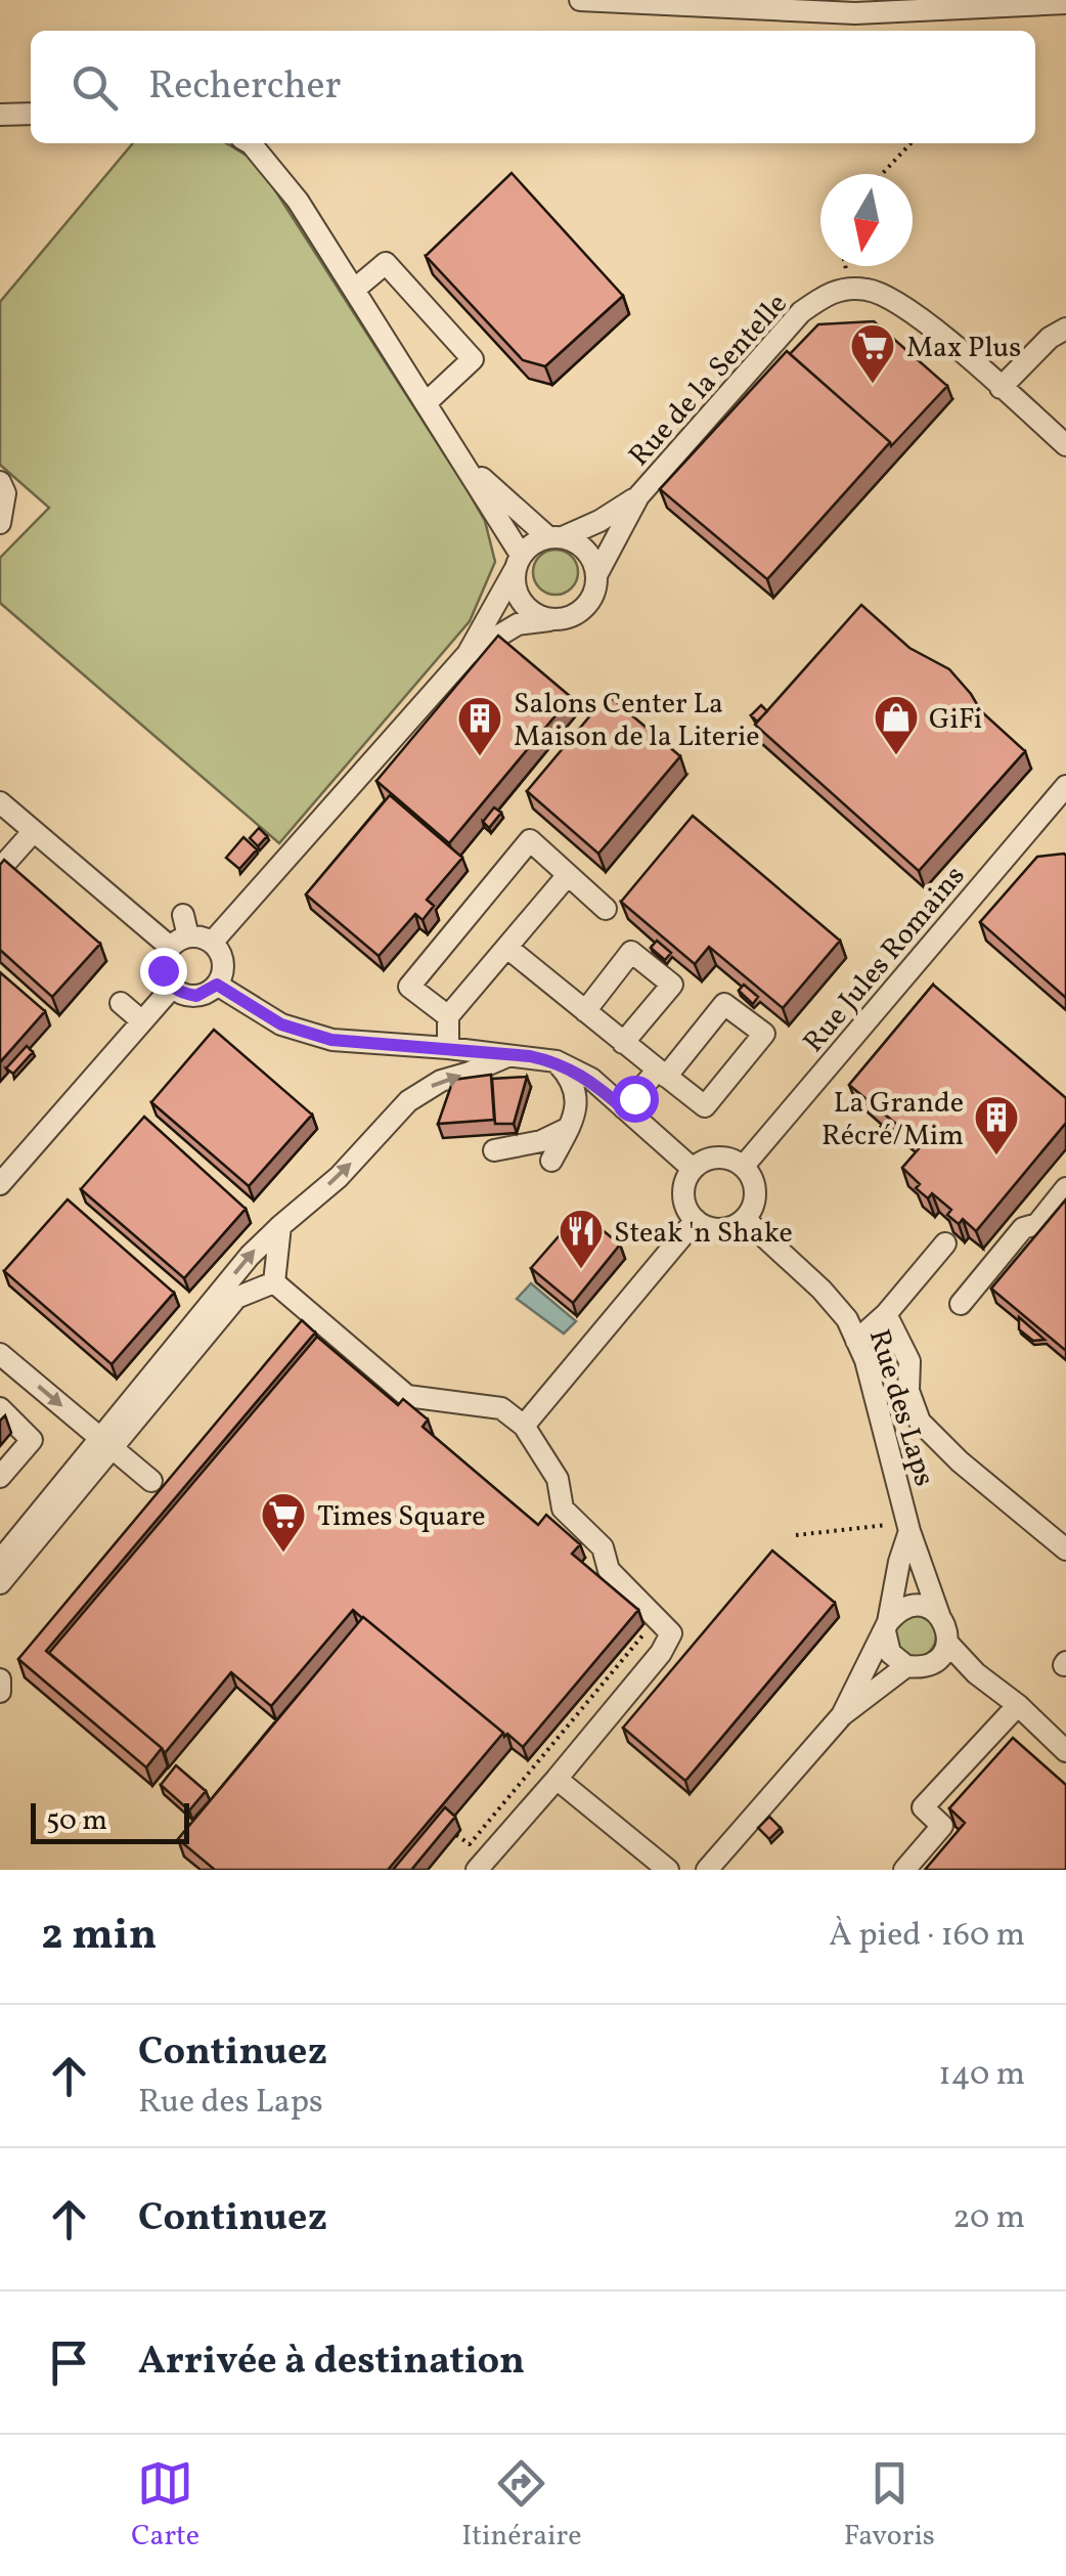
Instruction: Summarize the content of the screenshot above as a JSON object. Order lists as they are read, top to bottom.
{
  "streets": {
    "street": ["Rue de la Sentelle", "Rue Jules Romains", "Rue des Laps"]
  },
  "crossings": [
    ["Rue Jules Romains", "Rue des Laps"]
  ],
  "places": {
    "supermarket": ["Max Plus", "Times Square"],
    "shop": ["GiFi"],
    "building": ["Salons Center La Maison de la Literie", "La Grande Récré/Mim"],
    "restaurant": ["Steak 'n Shake"]
  },
  "scale_bar": "50 m",
  "north": "bottom",
  "page": {
    "search": "Rechercher",
    "scale": "50 m",
    "heading": ["2 min", "À pied · 160 m"],
    "list": [
      ["Continuez", "Rue des Laps", "140 m"],
      ["Continuez", "20 m"],
      "Arrivée à destination"
    ],
    "nav": ["Carte", "Itinéraire", "Favoris"]
  }
}
